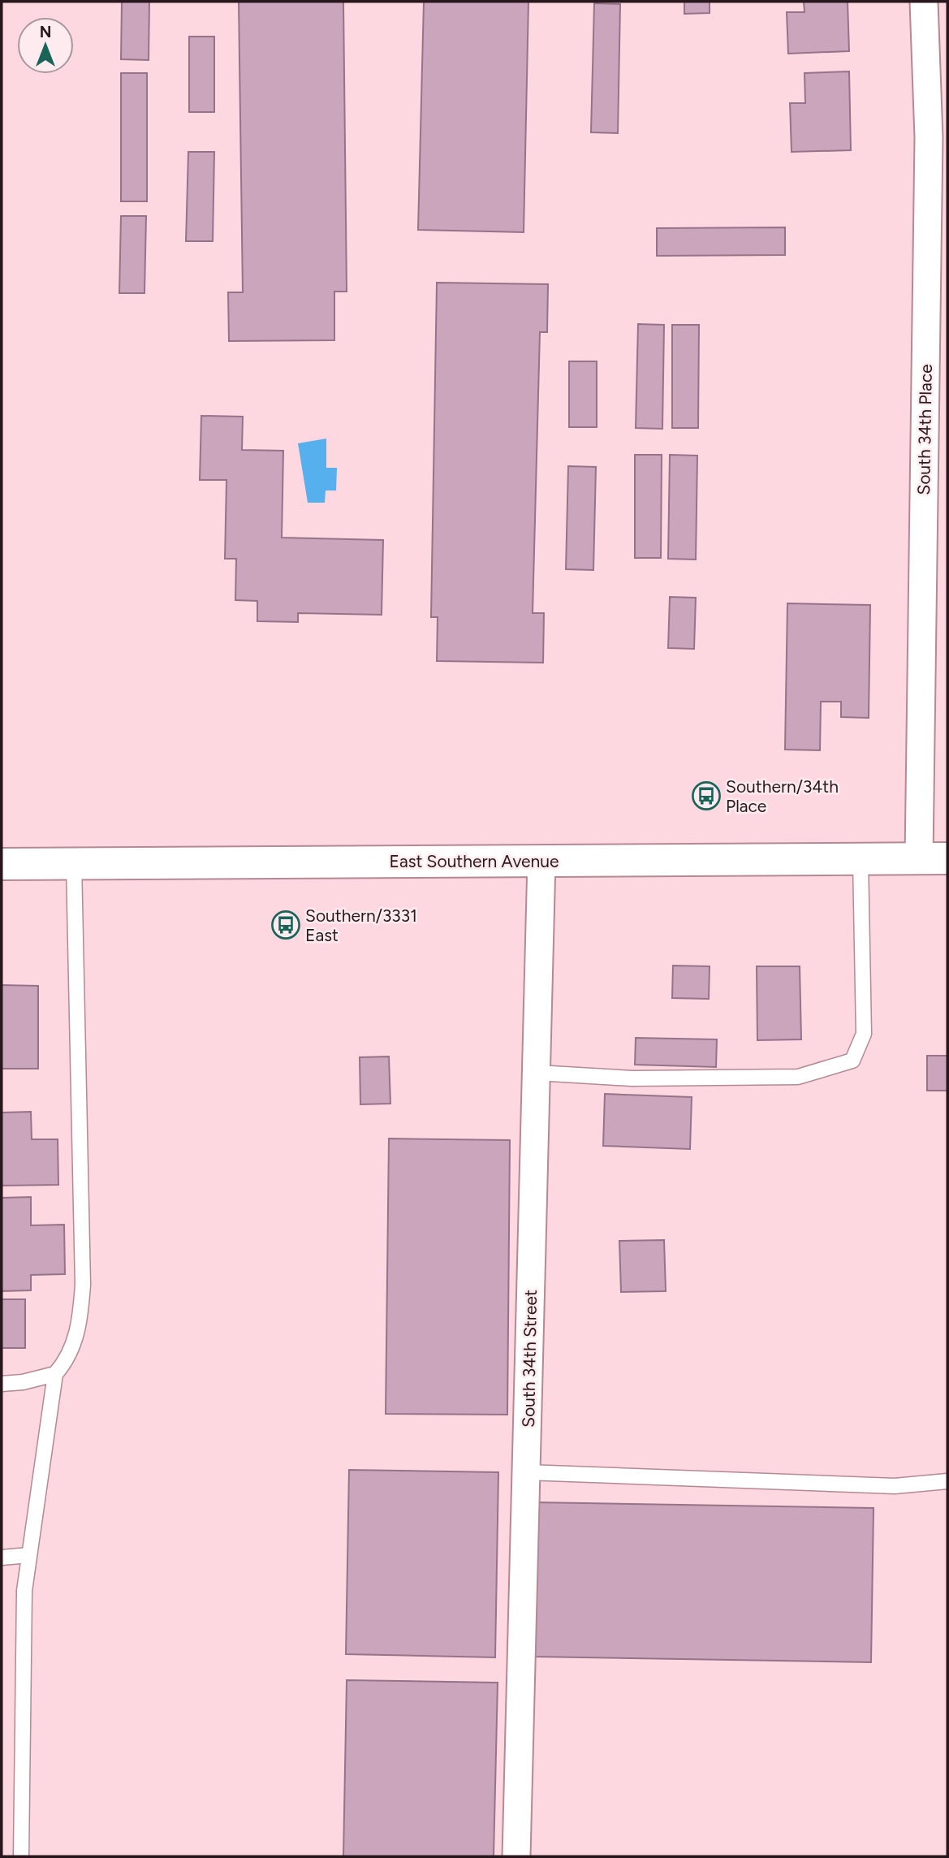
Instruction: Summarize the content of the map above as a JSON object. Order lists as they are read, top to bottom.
{
  "streets": {
    "main road": ["East Southern Avenue"],
    "street": ["South 34th Place", "South 34th Street"]
  },
  "crossings": [
    ["South 34th Place", "East Southern Avenue"],
    ["East Southern Avenue", "South 34th Street"]
  ],
  "places": {
    "bus stop": ["Southern/34th Place", "Southern/3331 East"]
  },
  "north": "top"
}
